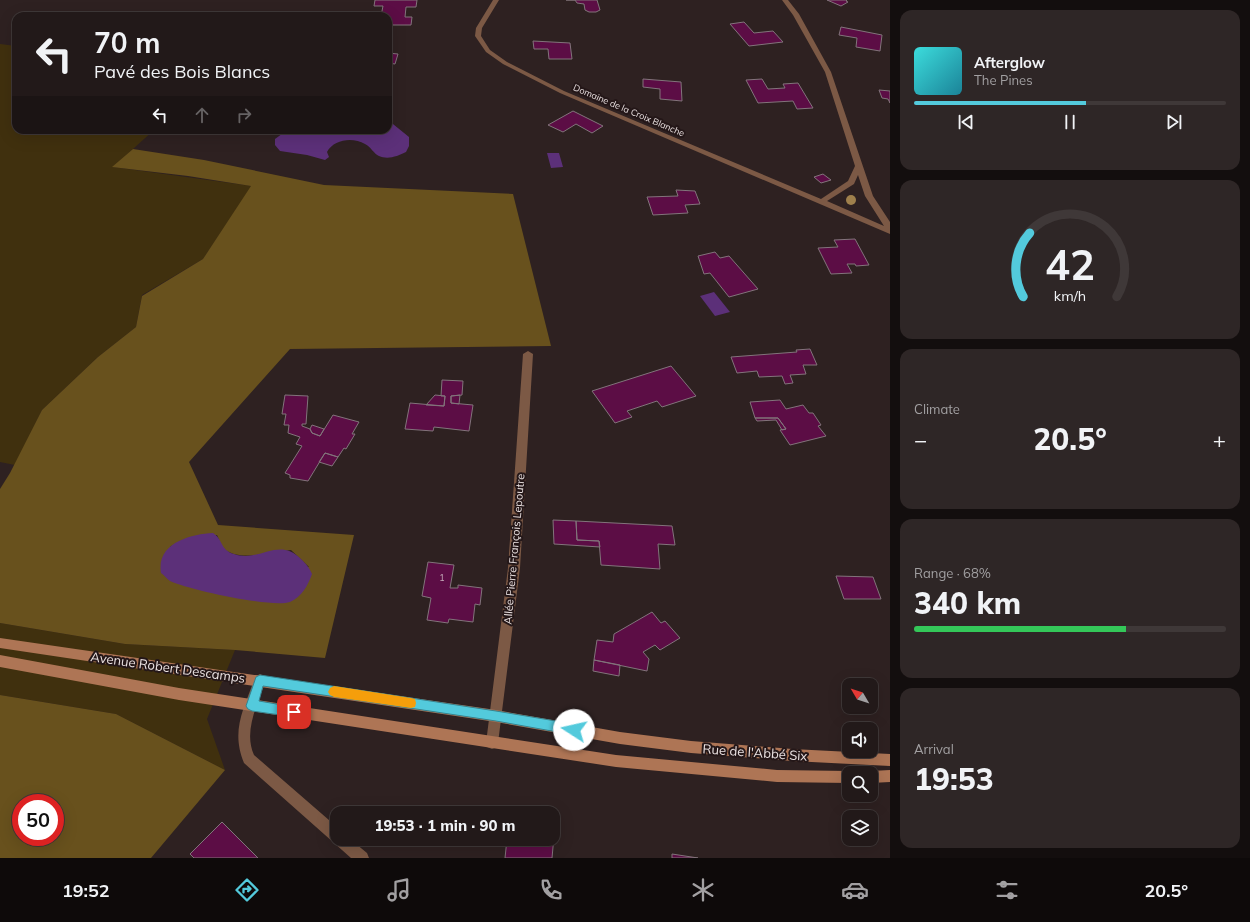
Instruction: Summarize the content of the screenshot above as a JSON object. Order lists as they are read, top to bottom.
{
  "streets": {
    "main road": ["Avenue Robert Descamps", "Rue de l'Abbé Six"],
    "street": ["Domaine de la Croix Blanche", "Allée Pierre François Lepoutre"]
  },
  "crossings": [
    ["Allée Pierre François Lepoutre", "Avenue Robert Descamps"],
    ["Avenue Robert Descamps", "Rue de l'Abbé Six"]
  ],
  "house_numbers": ["1"],
  "north": "top left",
  "page": {
    "turn": ["70 m", "Pavé des Bois Blancs"],
    "song": ["Afterglow", "The Pines"],
    "tile": [
      "Climate",
      ["Range · 68%", "340 km"],
      ["Arrival", "19:53"]
    ],
    "heat": ["−", "20.5°", "+"],
    "limit": "50",
    "trip": "19:53 · 1 min · 90 m",
    "tabs": ["19:52", "20.5°"],
    "gauge": ["42", "km/h"]
  }
}
